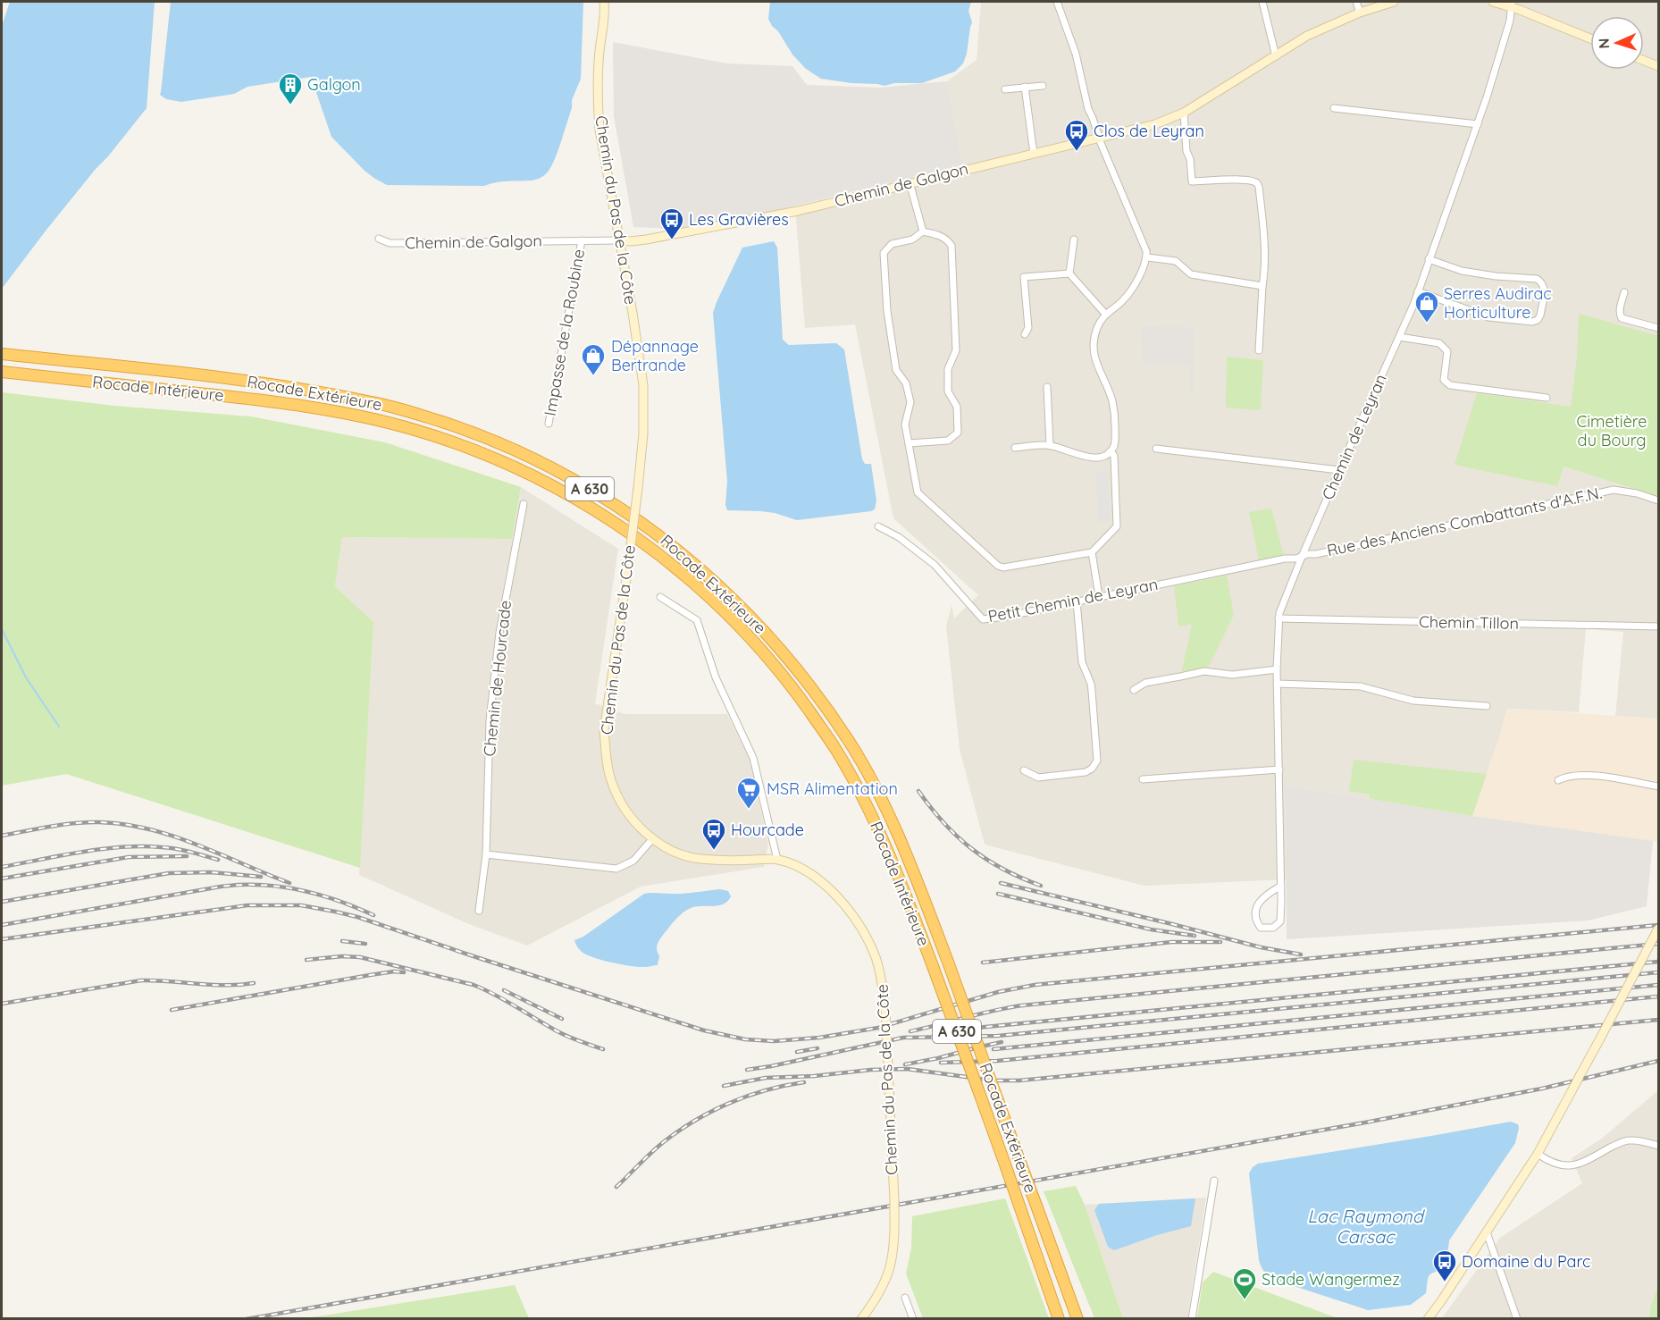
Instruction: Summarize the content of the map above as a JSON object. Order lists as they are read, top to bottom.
{
  "streets": {
    "highway": ["Rocade Intérieure", "Rocade Extérieure", "A 630"],
    "street": [
      "Chemin de Galgon",
      "Chemin du Pas de la Côte",
      "Impasse de la Roubine",
      "Chemin de Leyran",
      "Rue des Anciens Combattants d'A.F.N.",
      "Petit Chemin de Leyran",
      "Chemin Tillon",
      "Chemin de Hourcade"
    ]
  },
  "crossings": [
    ["Chemin de Galgon", "Chemin du Pas de la Côte"],
    ["Chemin de Galgon", "Impasse de la Roubine"],
    ["Chemin de Leyran", "Rue des Anciens Combattants d'A.F.N."],
    ["Chemin de Leyran", "Petit Chemin de Leyran"],
    ["Chemin de Leyran", "Chemin Tillon"],
    ["Rue des Anciens Combattants d'A.F.N.", "Petit Chemin de Leyran"]
  ],
  "water": ["Lac Raymond Carsac"],
  "parks": ["Cimetière du Bourg"],
  "places": {
    "building": ["Galgon"],
    "bus stop": [
      "Clos de Leyran",
      "Les Gravières",
      "Hourcade",
      "Domaine du Parc"
    ],
    "shop": ["Serres Audirac Horticulture", "Dépannage Bertrande"],
    "supermarket": ["MSR Alimentation"],
    "sports": ["Stade Wangermez"]
  },
  "north": "left"
}
